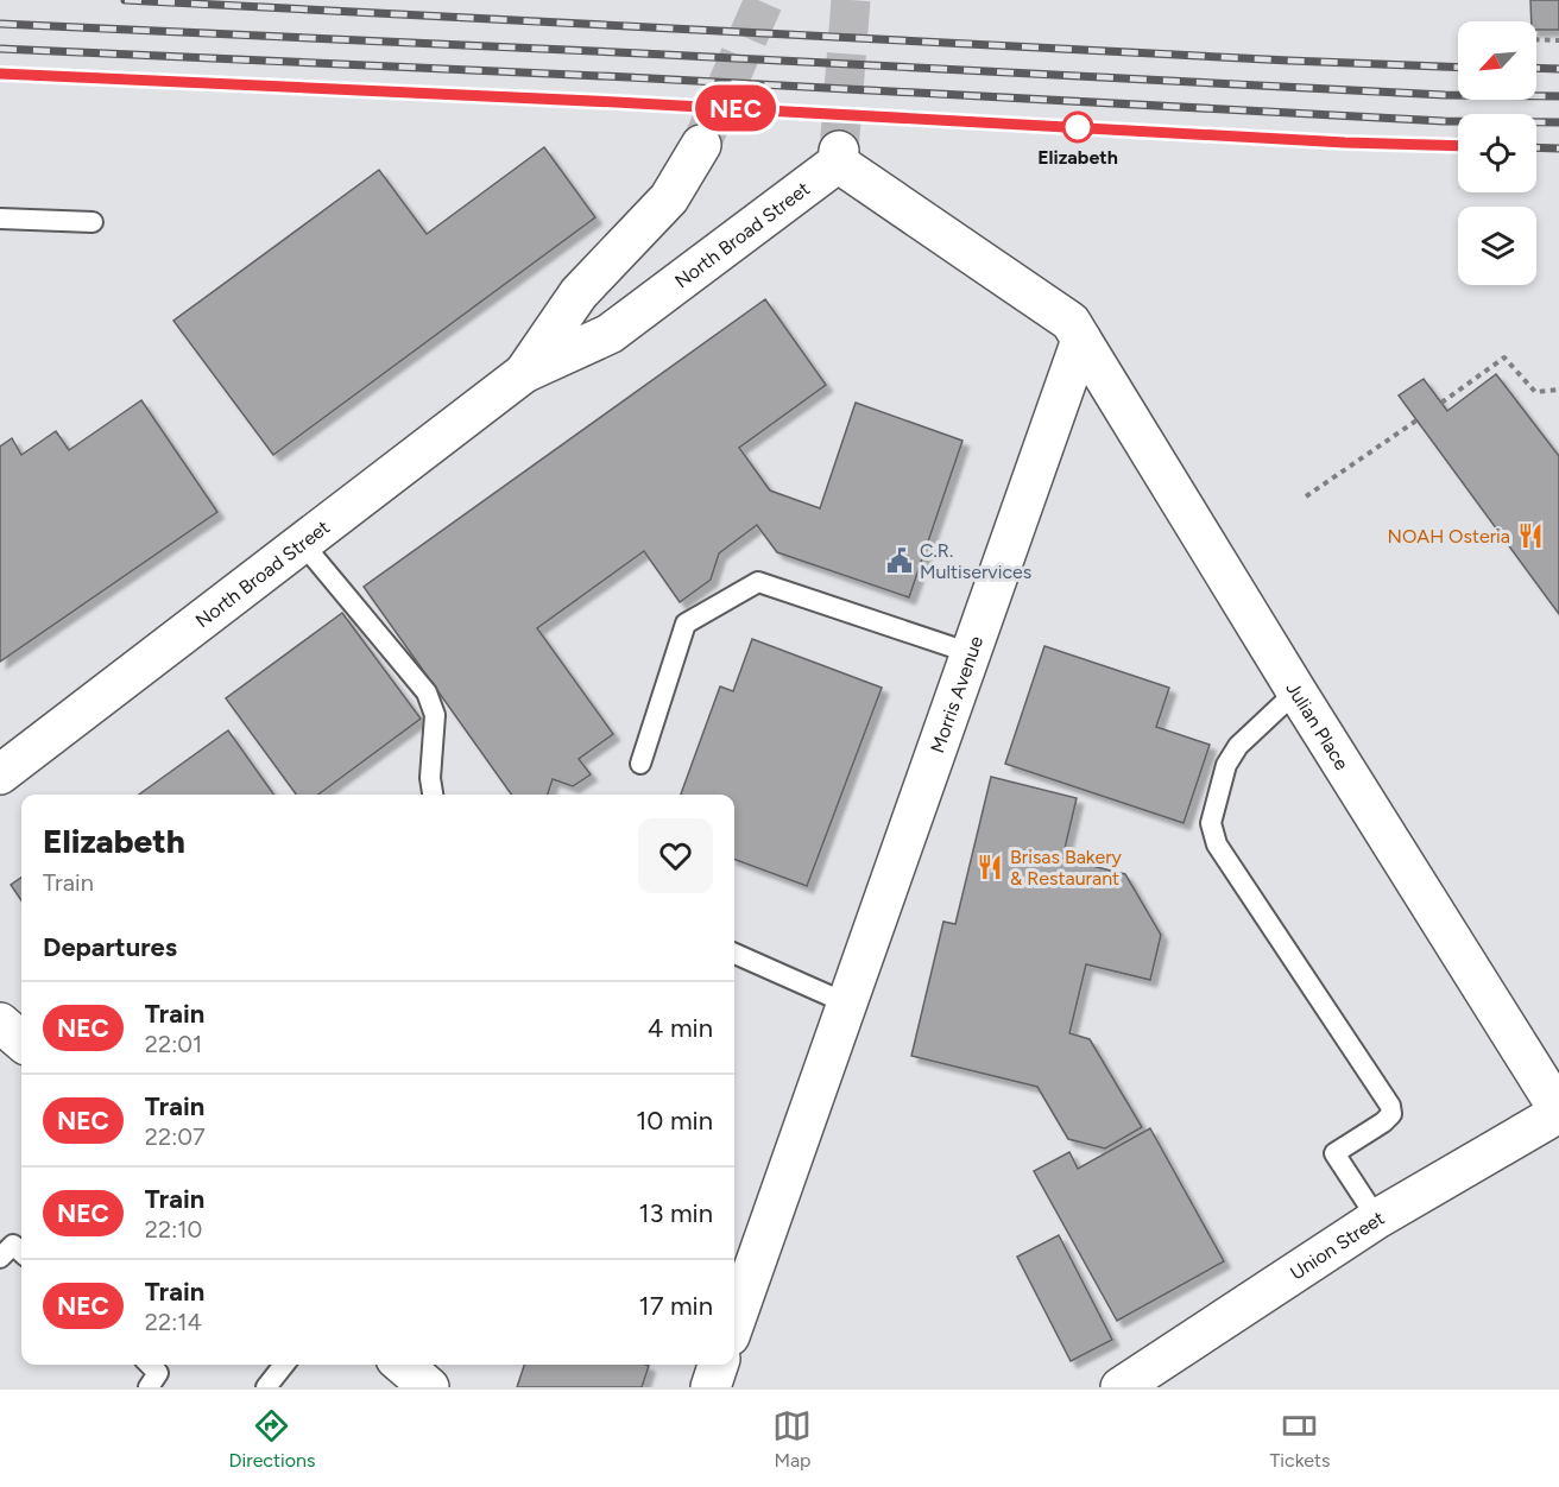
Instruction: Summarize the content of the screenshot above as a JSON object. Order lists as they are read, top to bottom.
{
  "streets": {
    "street": [
      "North Broad Street",
      "Morris Avenue",
      "Julian Place",
      "Union Street"
    ]
  },
  "crossings": [
    ["North Broad Street", "Morris Avenue"],
    ["North Broad Street", "Julian Place"],
    ["Morris Avenue", "Julian Place"],
    ["Julian Place", "Union Street"]
  ],
  "places": {
    "other": ["Elizabeth"],
    "restaurant": ["NOAH Osteria", "Brisas Bakery & Restaurant"],
    "public building": ["C.R. Multiservices"]
  },
  "north": "bottom left",
  "page": {
    "on_map": "NEC",
    "heading": [
      ["Elizabeth", "Train"],
      "Departures"
    ],
    "list": [
      {
        "mark": "NEC",
        "name": "Train",
        "note": "22:01",
        "value": "4 min"
      },
      {
        "mark": "NEC",
        "name": "Train",
        "note": "22:07",
        "value": "10 min"
      },
      {
        "mark": "NEC",
        "name": "Train",
        "note": "22:10",
        "value": "13 min"
      },
      {
        "mark": "NEC",
        "name": "Train",
        "note": "22:14",
        "value": "17 min"
      }
    ],
    "tabs": ["Directions", "Map", "Tickets"]
  }
}
